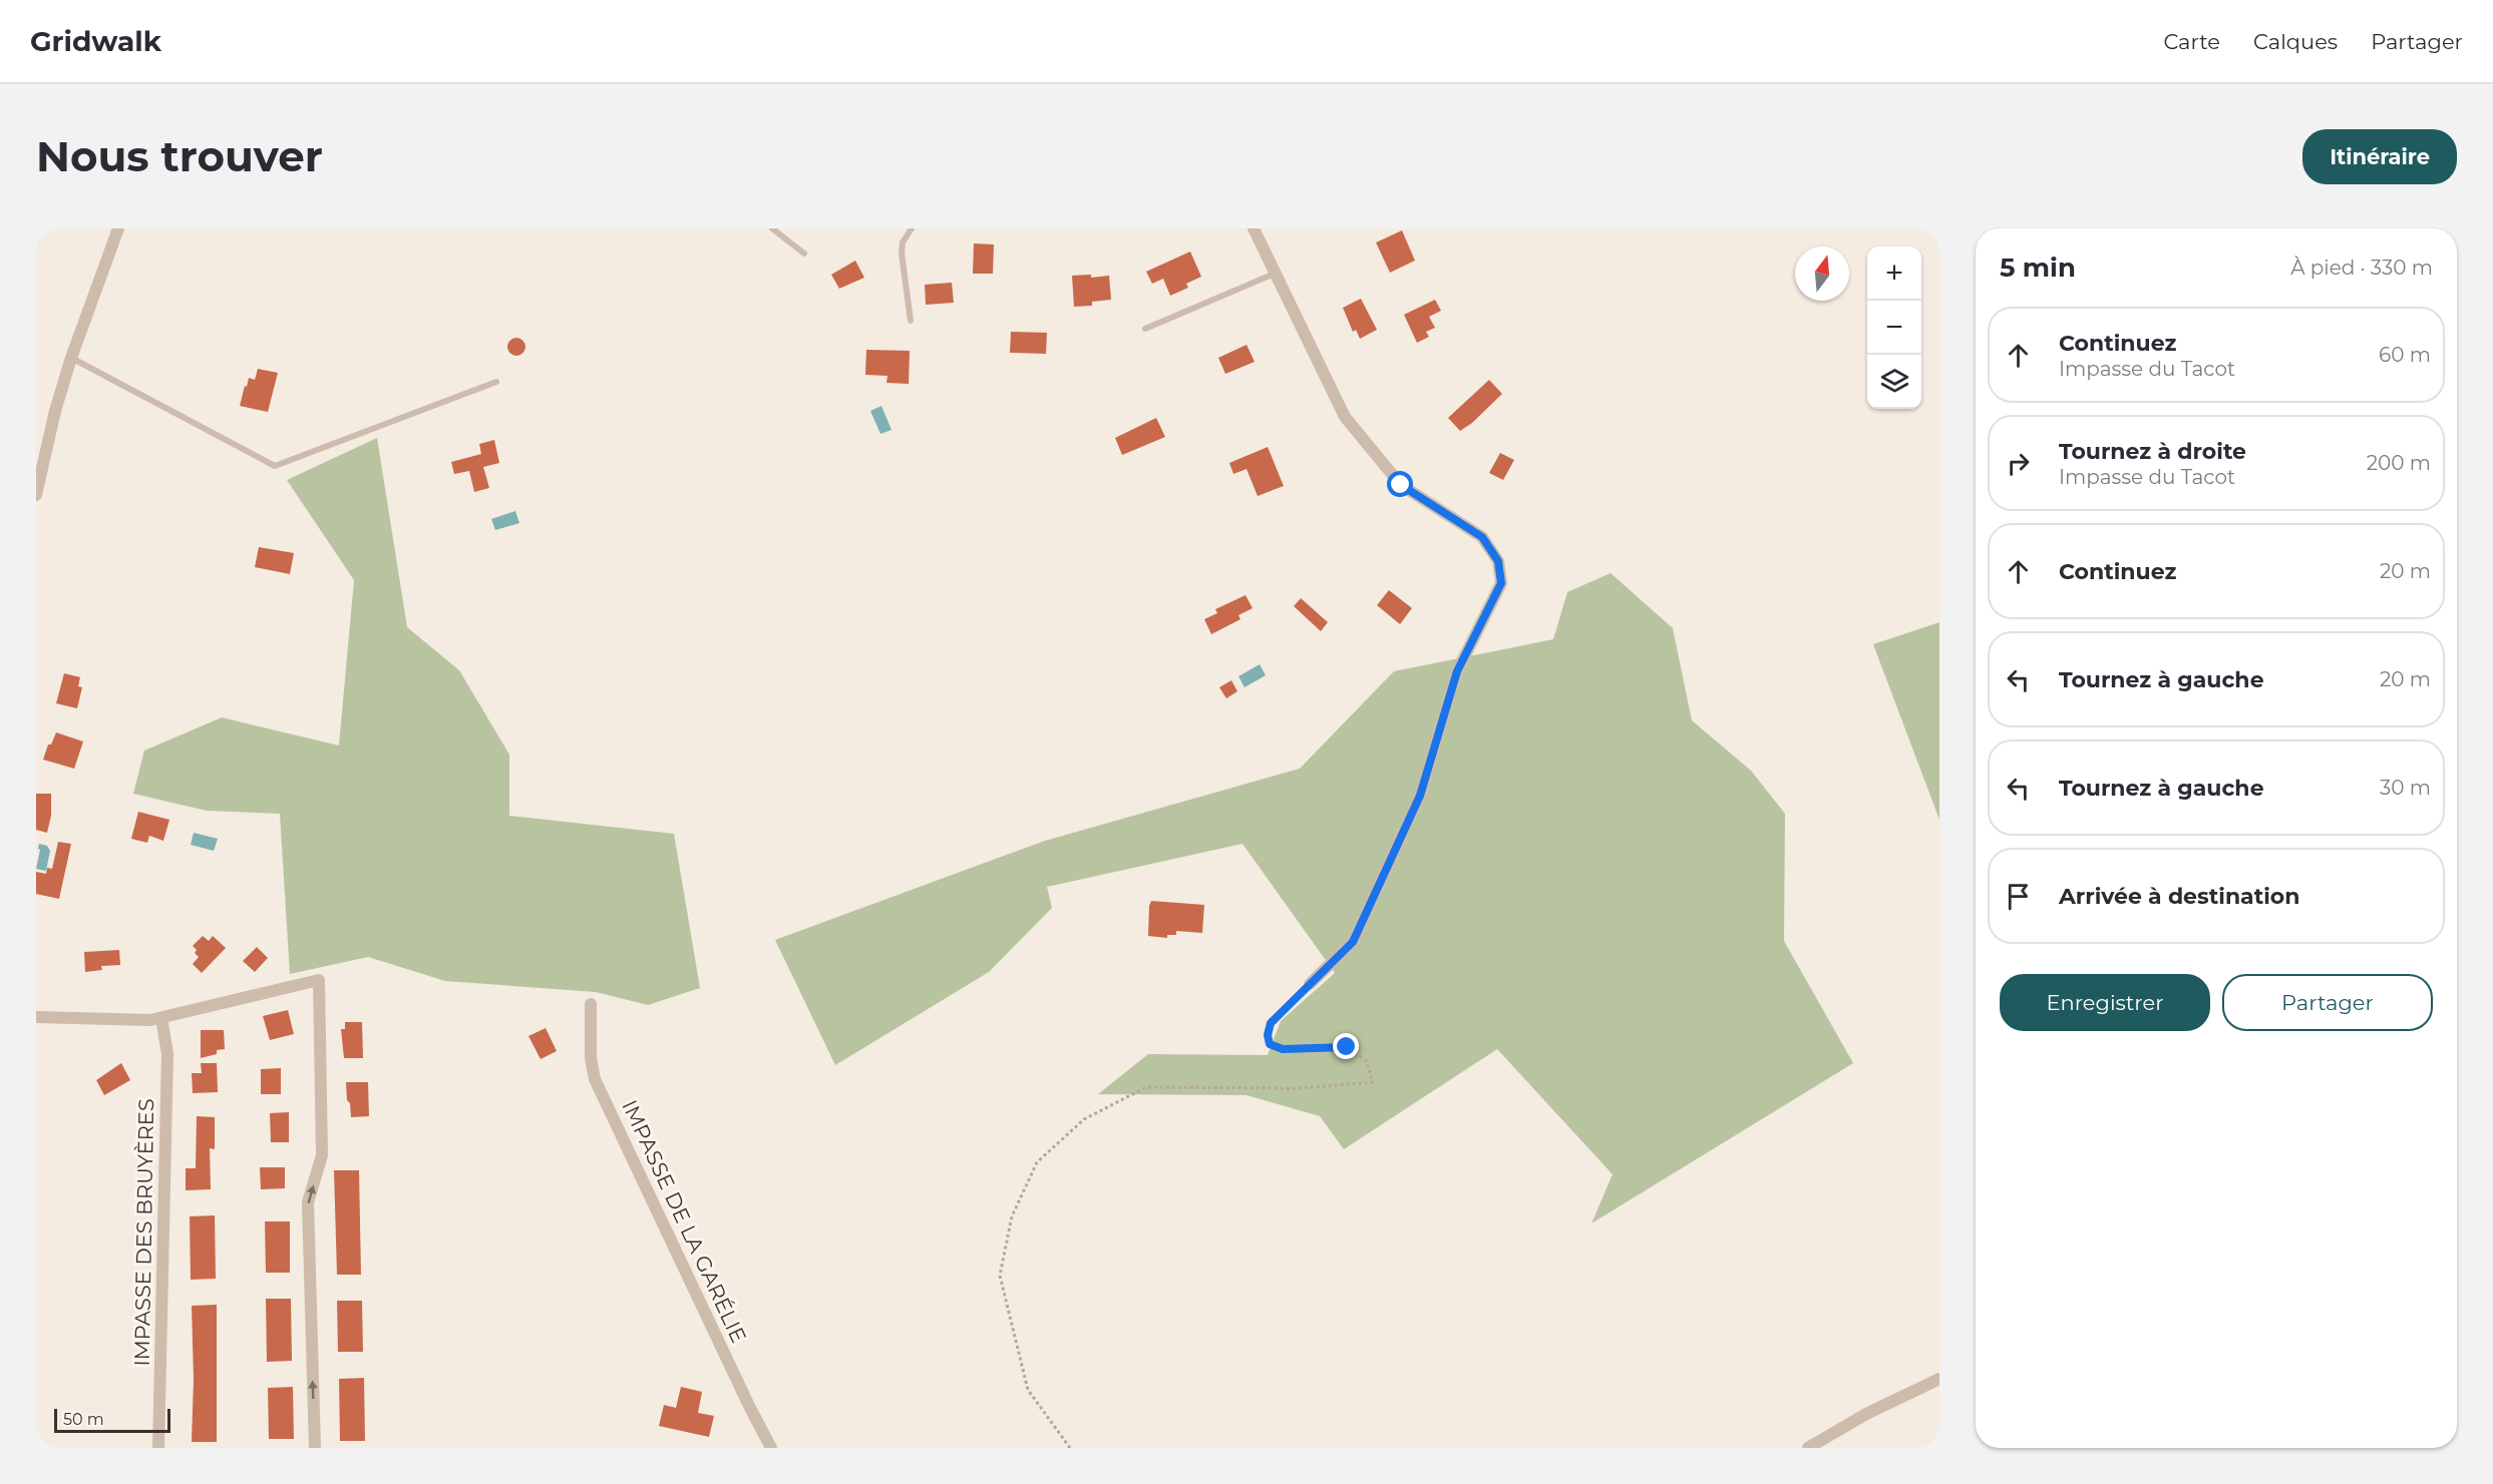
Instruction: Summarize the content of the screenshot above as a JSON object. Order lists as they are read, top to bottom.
{
  "streets": {
    "street": ["IMPASSE DE LA GARÉLIE", "IMPASSE DES BRUYÈRES"]
  },
  "scale_bar": "50 m",
  "north": "top",
  "page": {
    "header": "Gridwalk",
    "nav": ["Carte", "Calques", "Partager"],
    "buttons": [
      "Itinéraire",
      ["Enregistrer", "Partager"]
    ],
    "title": "Nous trouver",
    "heading": ["5 min", "À pied · 330 m"],
    "map_buttons": ["+", "−"],
    "list": [
      ["Continuez", "Impasse du Tacot", "60 m"],
      ["Tournez à droite", "Impasse du Tacot", "200 m"],
      ["Continuez", "20 m"],
      ["Tournez à gauche", "20 m"],
      ["Tournez à gauche", "30 m"],
      "Arrivée à destination"
    ],
    "scale": "50 m"
  }
}
